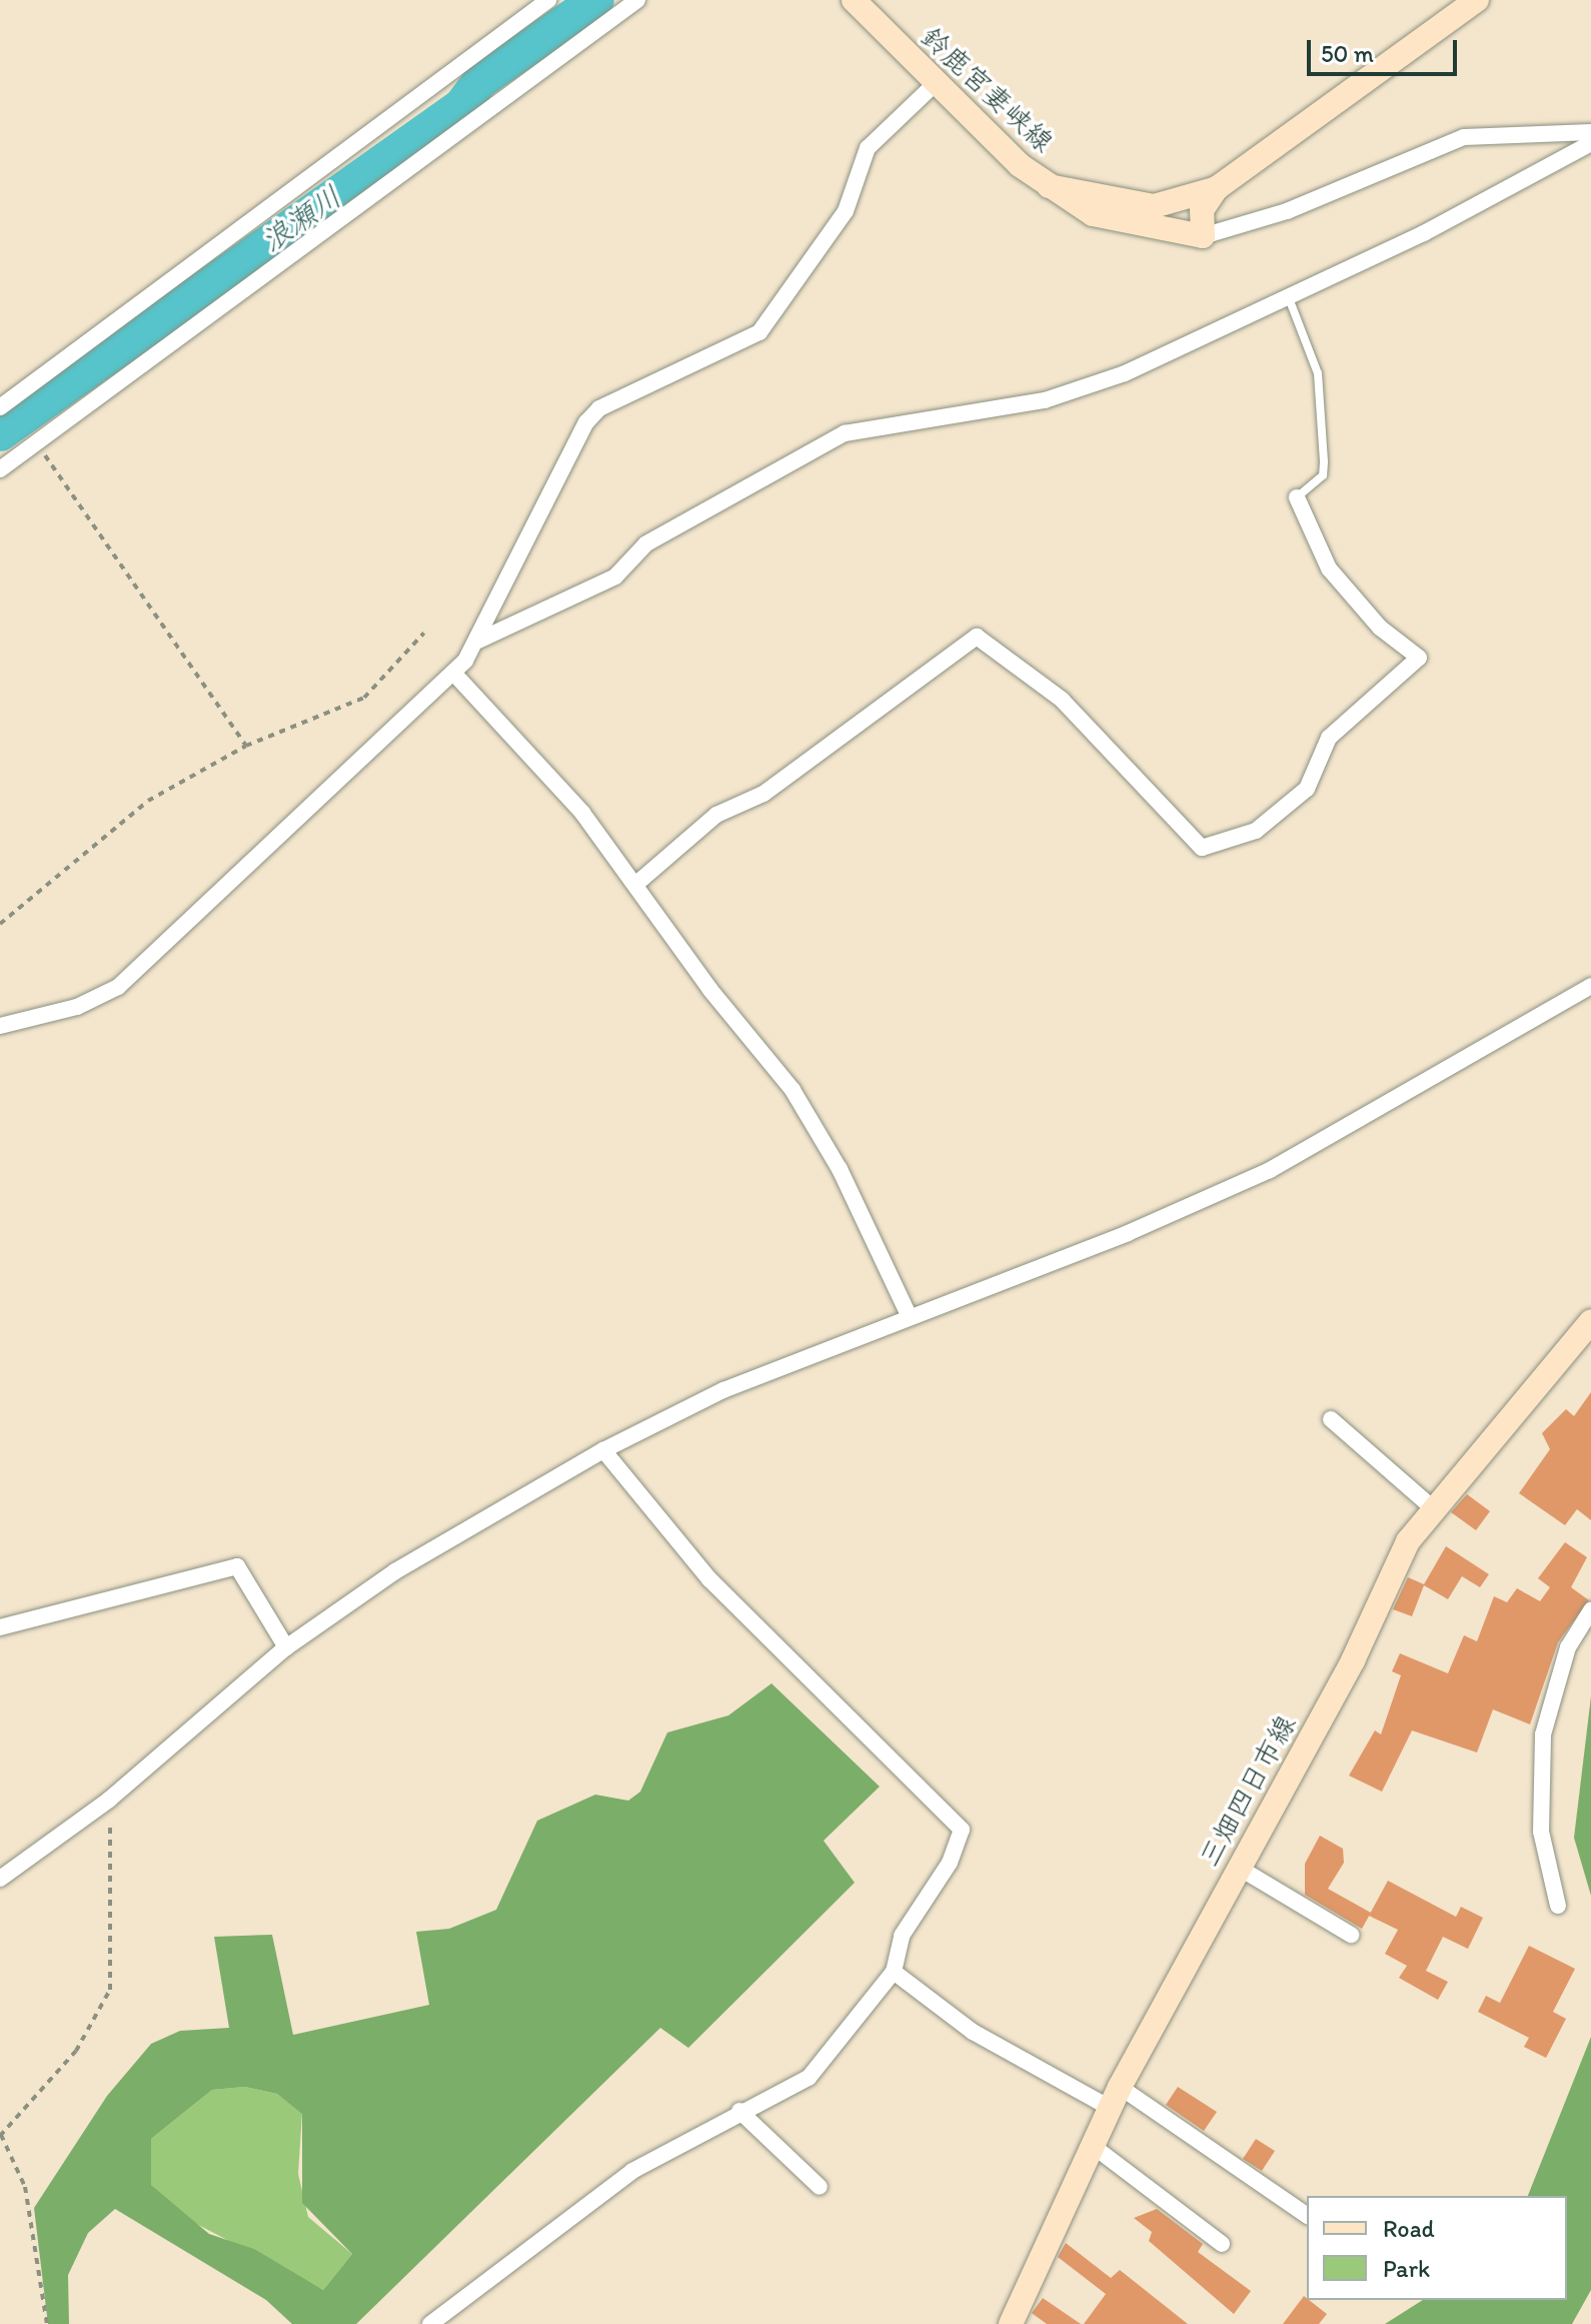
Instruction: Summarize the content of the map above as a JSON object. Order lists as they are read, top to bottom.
{
  "streets": {
    "main road": ["鈴鹿宮妻峡線", "三畑四日市線"]
  },
  "water": ["浪瀬川"],
  "legend": ["Road", "Park"],
  "scale_bar": "50 m"
}
